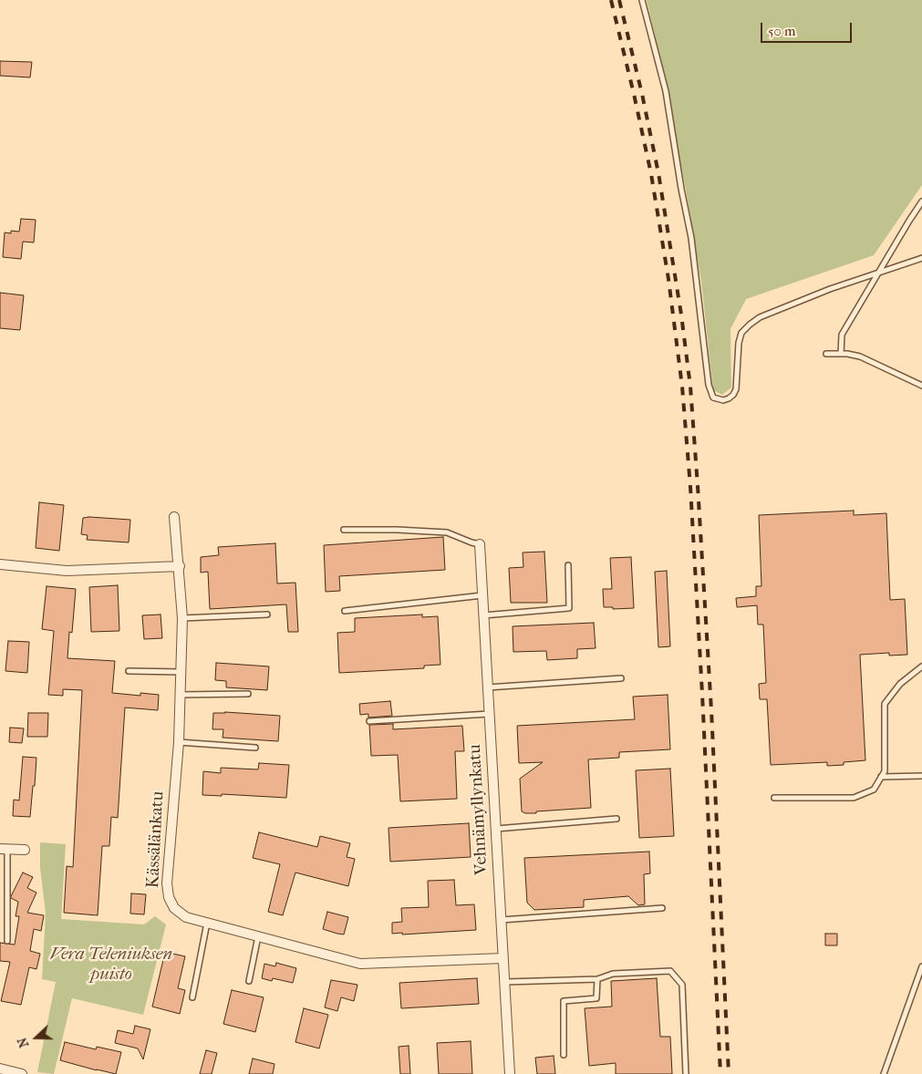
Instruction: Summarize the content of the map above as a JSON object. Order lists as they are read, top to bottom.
{
  "streets": {
    "street": ["Vehnämyllynkatu", "Kässälänkatu"]
  },
  "crossings": [
    ["Vehnämyllynkatu", "Kässälänkatu"]
  ],
  "parks": ["Vera Teleniuksen puisto"],
  "scale_bar": "50 m",
  "north": "left"
}
